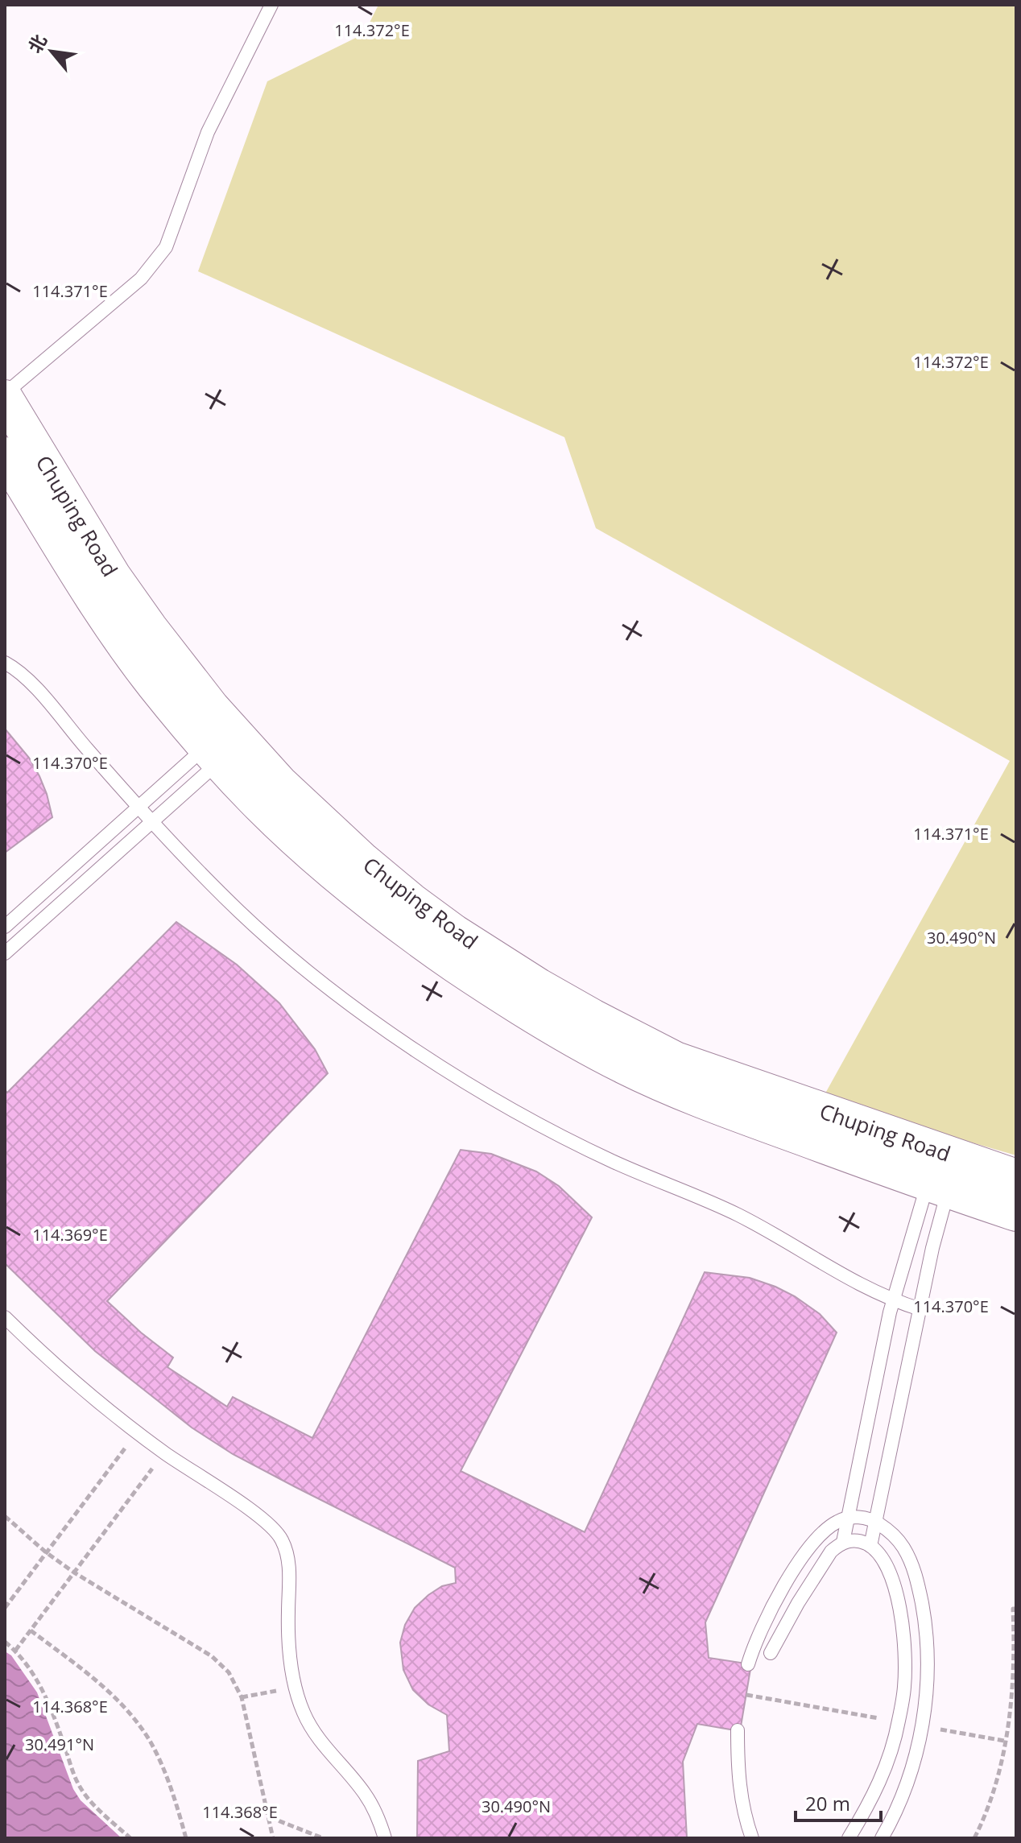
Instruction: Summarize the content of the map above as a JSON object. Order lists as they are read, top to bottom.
{
  "streets": {
    "main road": ["Chuping Road"]
  },
  "scale_bar": "20 m",
  "north": "top left",
  "coordinates": [
    "114.372°E",
    "114.371°E",
    "114.370°E",
    "30.490°N",
    "114.369°E",
    "114.368°E",
    "30.491°N"
  ]
}
